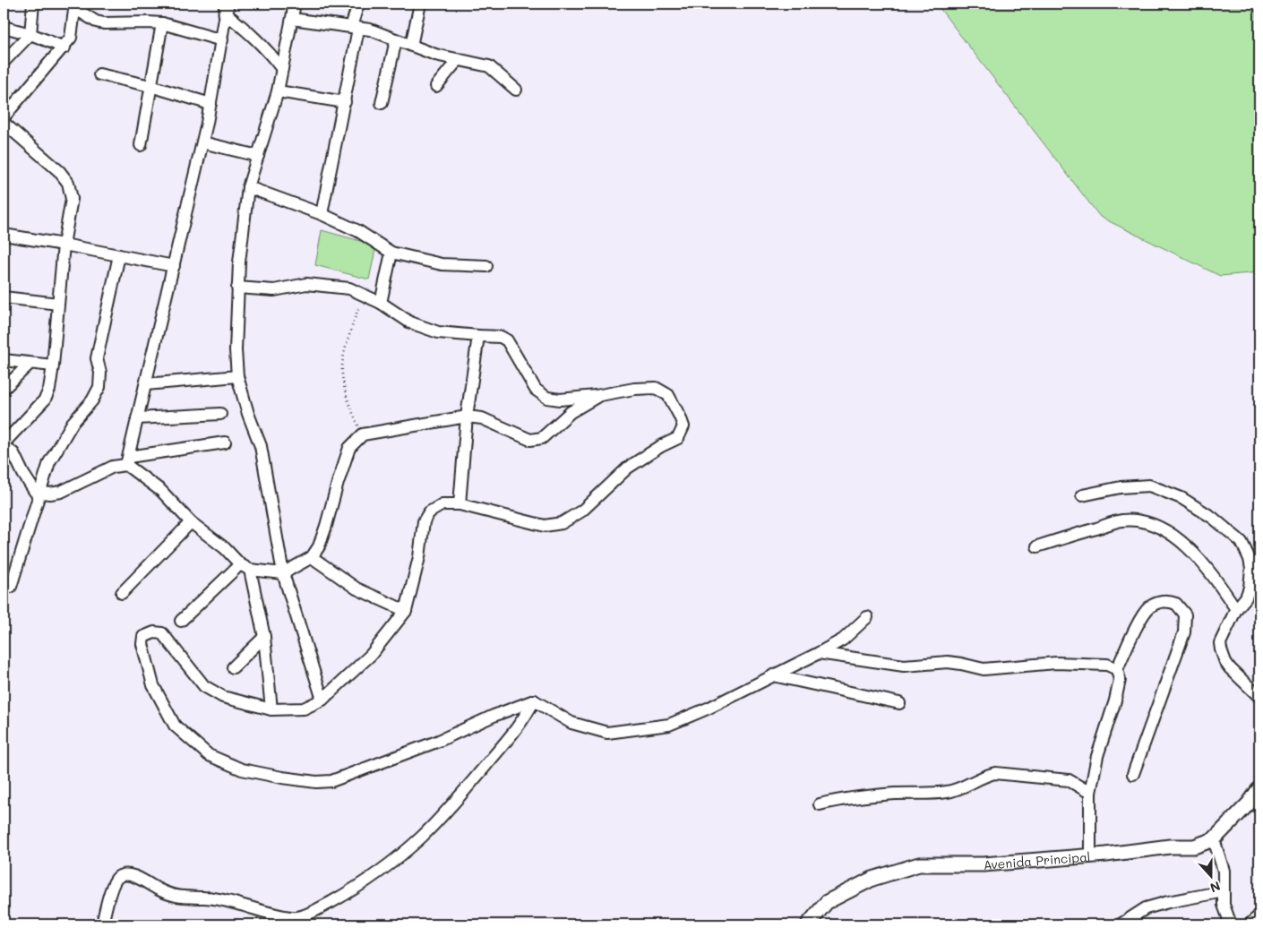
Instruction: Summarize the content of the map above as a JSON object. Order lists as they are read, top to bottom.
{
  "streets": {
    "street": ["Avenida Principal"]
  },
  "north": "bottom"
}
